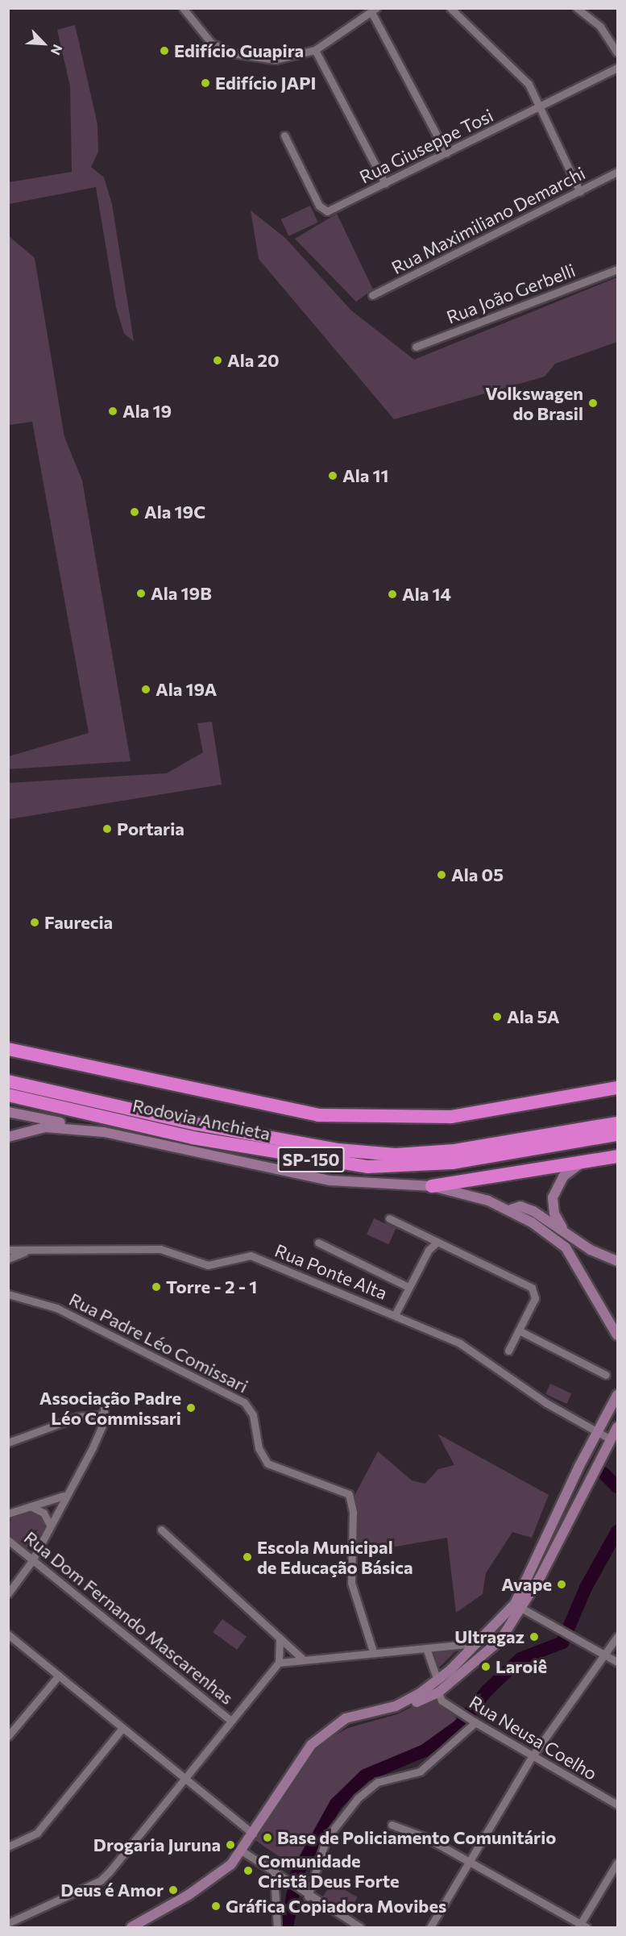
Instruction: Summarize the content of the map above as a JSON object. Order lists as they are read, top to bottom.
{
  "streets": {
    "highway": ["Rodovia Anchieta", "SP-150"],
    "street": [
      "Rua Giuseppe Tosi",
      "Rua Maximiliano Demarchi",
      "Rua João Gerbelli",
      "Rua Ponte Alta",
      "Rua Padre Léo Comissari",
      "Rua Dom Fernando Mascarenhas",
      "Rua Neusa Coelho"
    ]
  },
  "places": [
    "Edifício Guapira",
    "Edifício JAPI",
    "Ala 20",
    "Volkswagen do Brasil",
    "Ala 19",
    "Ala 11",
    "Ala 19C",
    "Ala 19B",
    "Ala 14",
    "Ala 19A",
    "Portaria",
    "Ala 05",
    "Faurecia",
    "Ala 5A",
    "Torre - 2 - 1",
    "Associação Padre Léo Commissari",
    "Escola Municipal de Educação Básica",
    "Avape",
    "Ultragaz",
    "Laroiê",
    "Base de Policiamento Comunitário",
    "Drogaria Juruna",
    "Comunidade Cristã Deus Forte",
    "Deus é Amor",
    "Gráfica Copiadora Movibes"
  ],
  "north": "bottom right"
}
